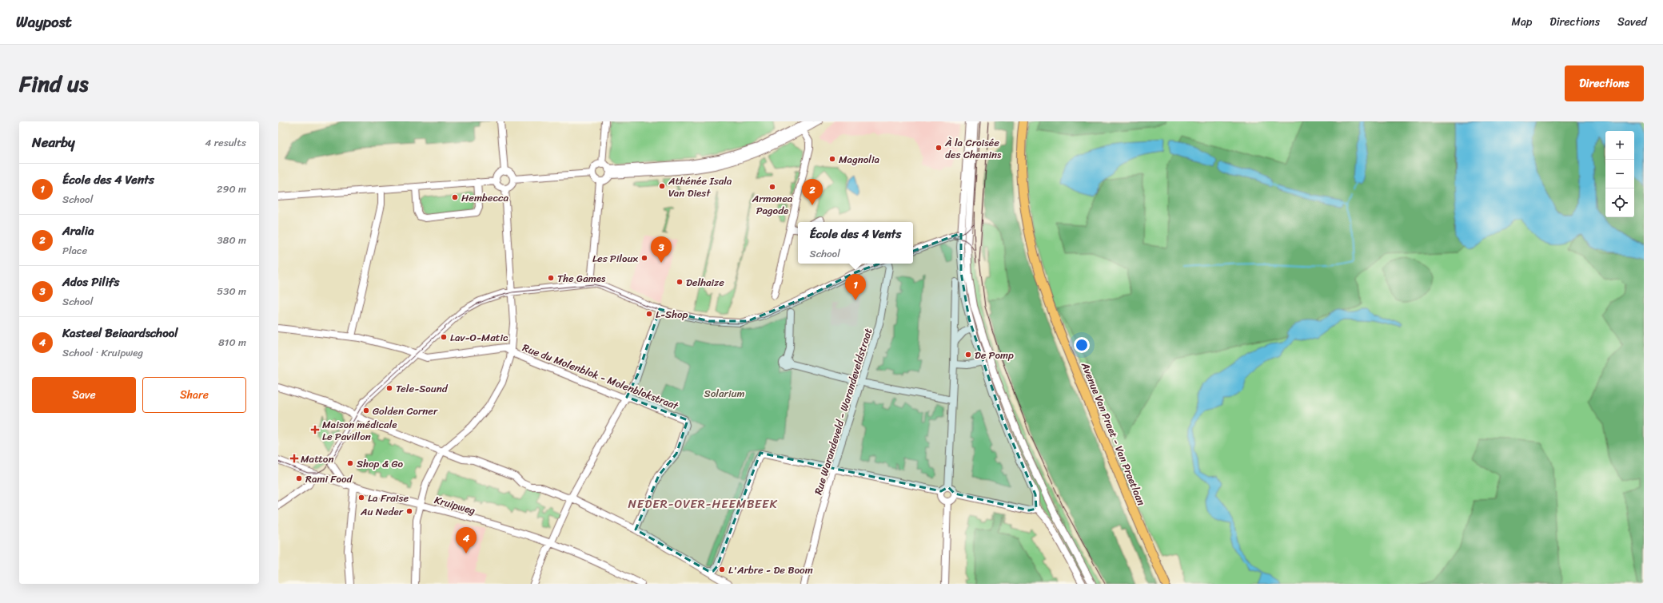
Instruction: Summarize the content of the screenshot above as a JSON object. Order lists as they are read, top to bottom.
{
  "streets": {
    "main road": ["Avenue Van Praet - Van Praetlaan"],
    "street": ["Rue du Molenblok - Molenblokstraat", "Rue Warandeveld - Warandeveldstraat", "Kruipweg"]
  },
  "districts": ["NEDER-OVER-HEEMBEEK"],
  "parks": ["Solarium"],
  "places": {
    "other": [
      "À la Croisée des Chemins",
      "Magnolia",
      "Athénée Isala Van Diest",
      "Armonea Pagode",
      "Hembecca",
      "Les Piloux",
      "The Games",
      "Delhaize",
      "L-Shop",
      "Lav-O-Matic",
      "De Pomp",
      "Tele-Sound",
      "Golden Corner",
      "Shop & Go",
      "Rami Food",
      "La Fraise",
      "Au Neder",
      "L'Arbre - De Boom"
    ],
    "health": ["Maison médicale Le Pavillon", "Matton"]
  },
  "page": {
    "header": "Waypost",
    "nav": ["Map", "Directions", "Saved"],
    "title": "Find us",
    "buttons": [
      "Directions",
      ["Save", "Share"]
    ],
    "heading": ["Nearby", "4 results"],
    "map_buttons": ["+", "−"],
    "list": [
      {
        "mark": "1",
        "name": "École des 4 Vents",
        "note": "School",
        "value": "290 m"
      },
      {
        "mark": "2",
        "name": "Aralia",
        "note": "Place",
        "value": "380 m"
      },
      {
        "mark": "3",
        "name": "Ados Pilifs",
        "note": "School",
        "value": "530 m"
      },
      {
        "mark": "4",
        "name": "Kasteel Beiaardschool",
        "note": "School · Kruipweg",
        "value": "810 m"
      }
    ],
    "pins": [
      "2",
      "3",
      "1",
      "4"
    ],
    "popup": ["École des 4 Vents", "School"]
  }
}
